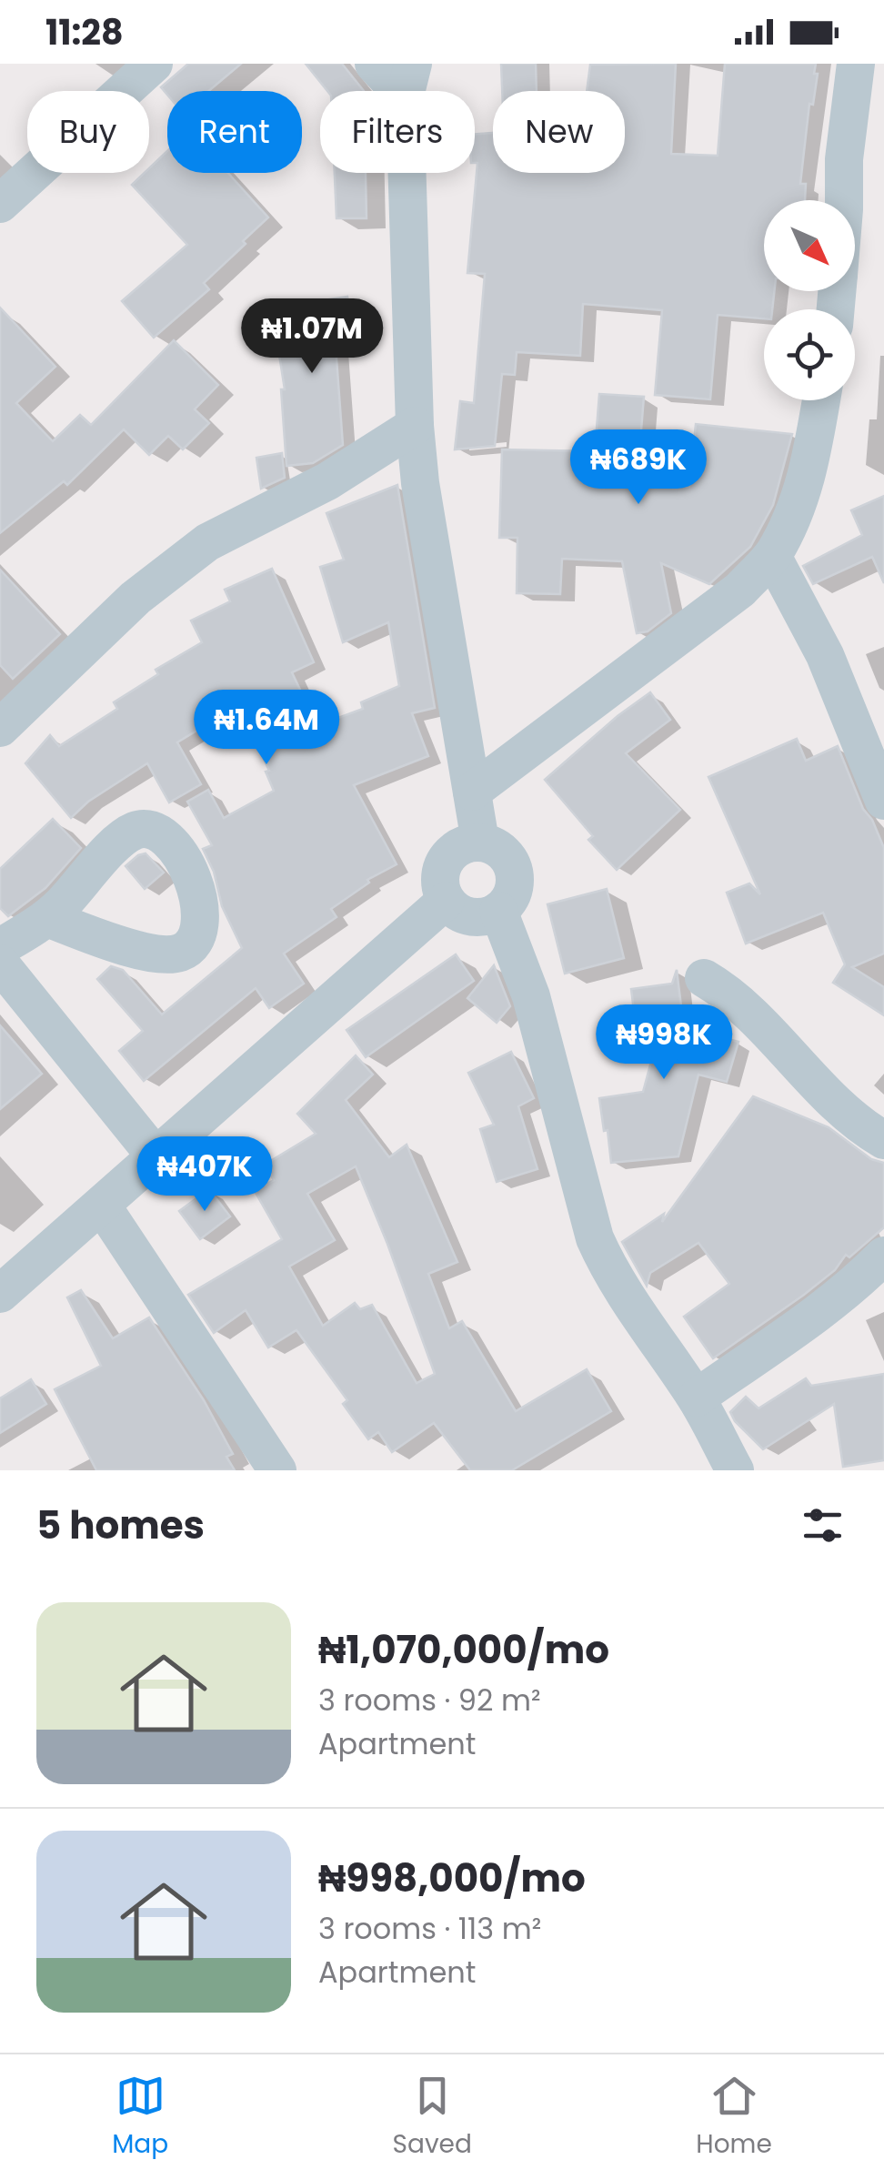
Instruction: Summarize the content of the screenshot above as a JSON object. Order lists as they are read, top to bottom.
{
  "north": "bottom right",
  "page": {
    "status": "11:28",
    "chip": [
      "Buy",
      "Rent",
      "Filters",
      "New"
    ],
    "price": [
      "₦1.07M",
      "₦689K",
      "₦1.64M",
      "₦998K",
      "₦407K"
    ],
    "heading": "5 homes",
    "list": [
      {
        "name": "₦1,070,000/mo",
        "note": "3 rooms · 92 m² · Apartment"
      },
      {
        "name": "₦998,000/mo",
        "note": "3 rooms · 113 m² · Apartment"
      }
    ],
    "tabs": ["Map", "Saved", "Home"]
  }
}
